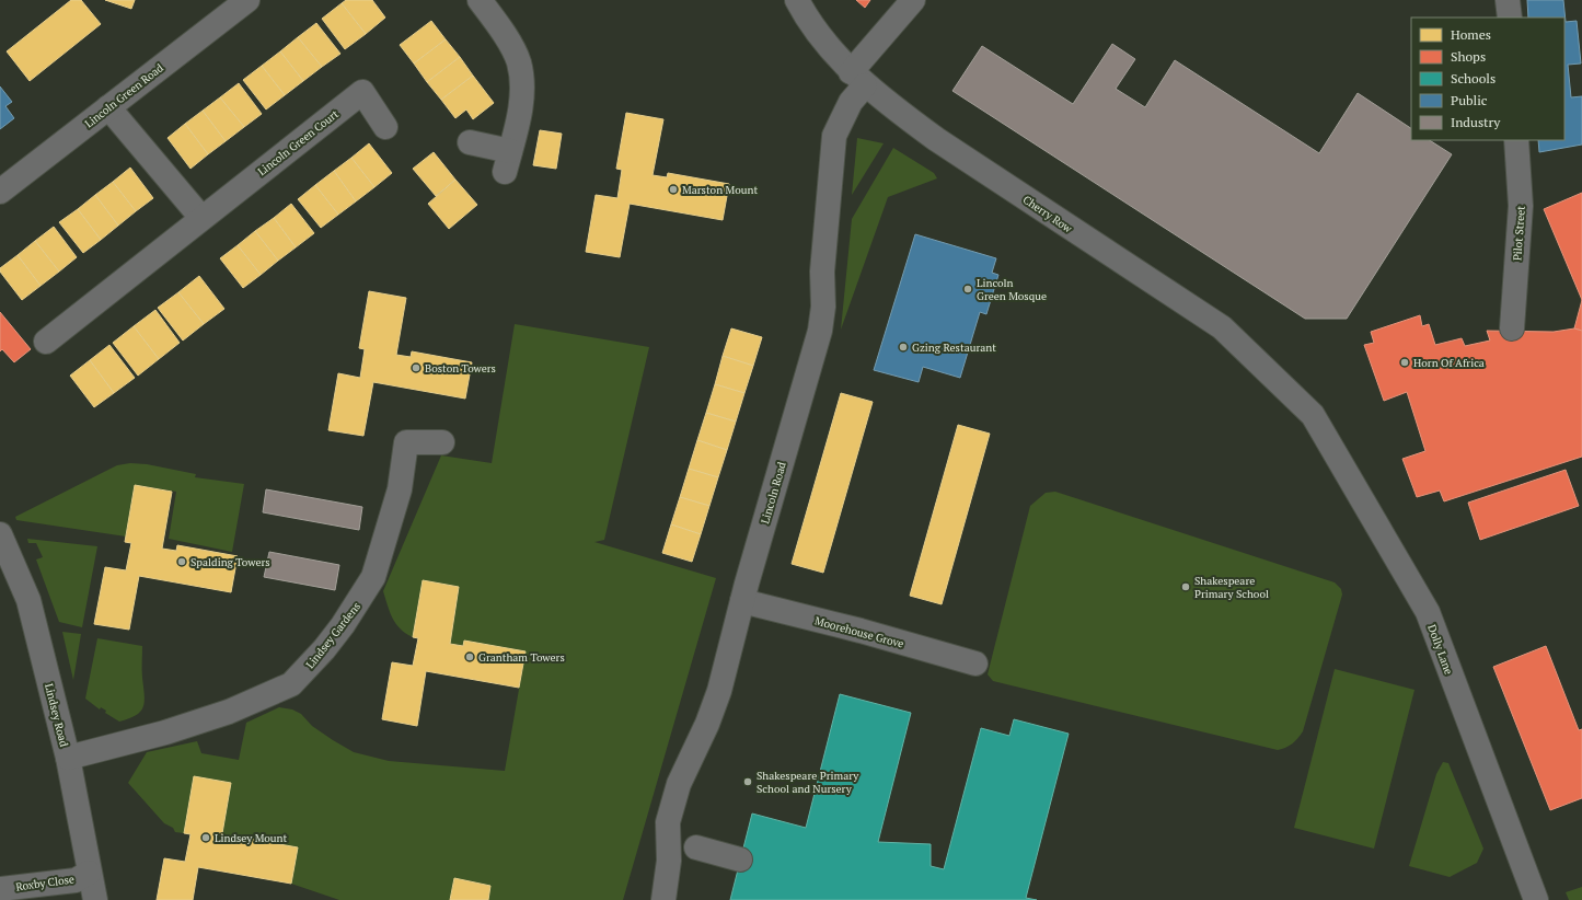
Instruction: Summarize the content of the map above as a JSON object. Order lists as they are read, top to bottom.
{
  "streets": {
    "street": [
      "Lincoln Green Road",
      "Lincoln Green Court",
      "Cherry Row",
      "Pilot Street",
      "Lincoln Road",
      "Moorehouse Grove",
      "Lindsey Gardens",
      "Dolly Lane",
      "Lindsey Road",
      "Roxby Close"
    ]
  },
  "crossings": [
    ["Cherry Row", "Lincoln Road"],
    ["Cherry Row", "Dolly Lane"],
    ["Lincoln Road", "Moorehouse Grove"],
    ["Lindsey Gardens", "Lindsey Road"],
    ["Lindsey Road", "Roxby Close"]
  ],
  "places": [
    "Marston Mount",
    "Lincoln Green Mosque",
    "Gzing Restaurant",
    "Horn Of Africa",
    "Boston Towers",
    "Spalding Towers",
    "Shakespeare Primary School",
    "Grantham Towers",
    "Shakespeare Primary School and Nursery",
    "Lindsey Mount"
  ],
  "legend": [
    "Homes",
    "Shops",
    "Schools",
    "Public",
    "Industry"
  ]
}
